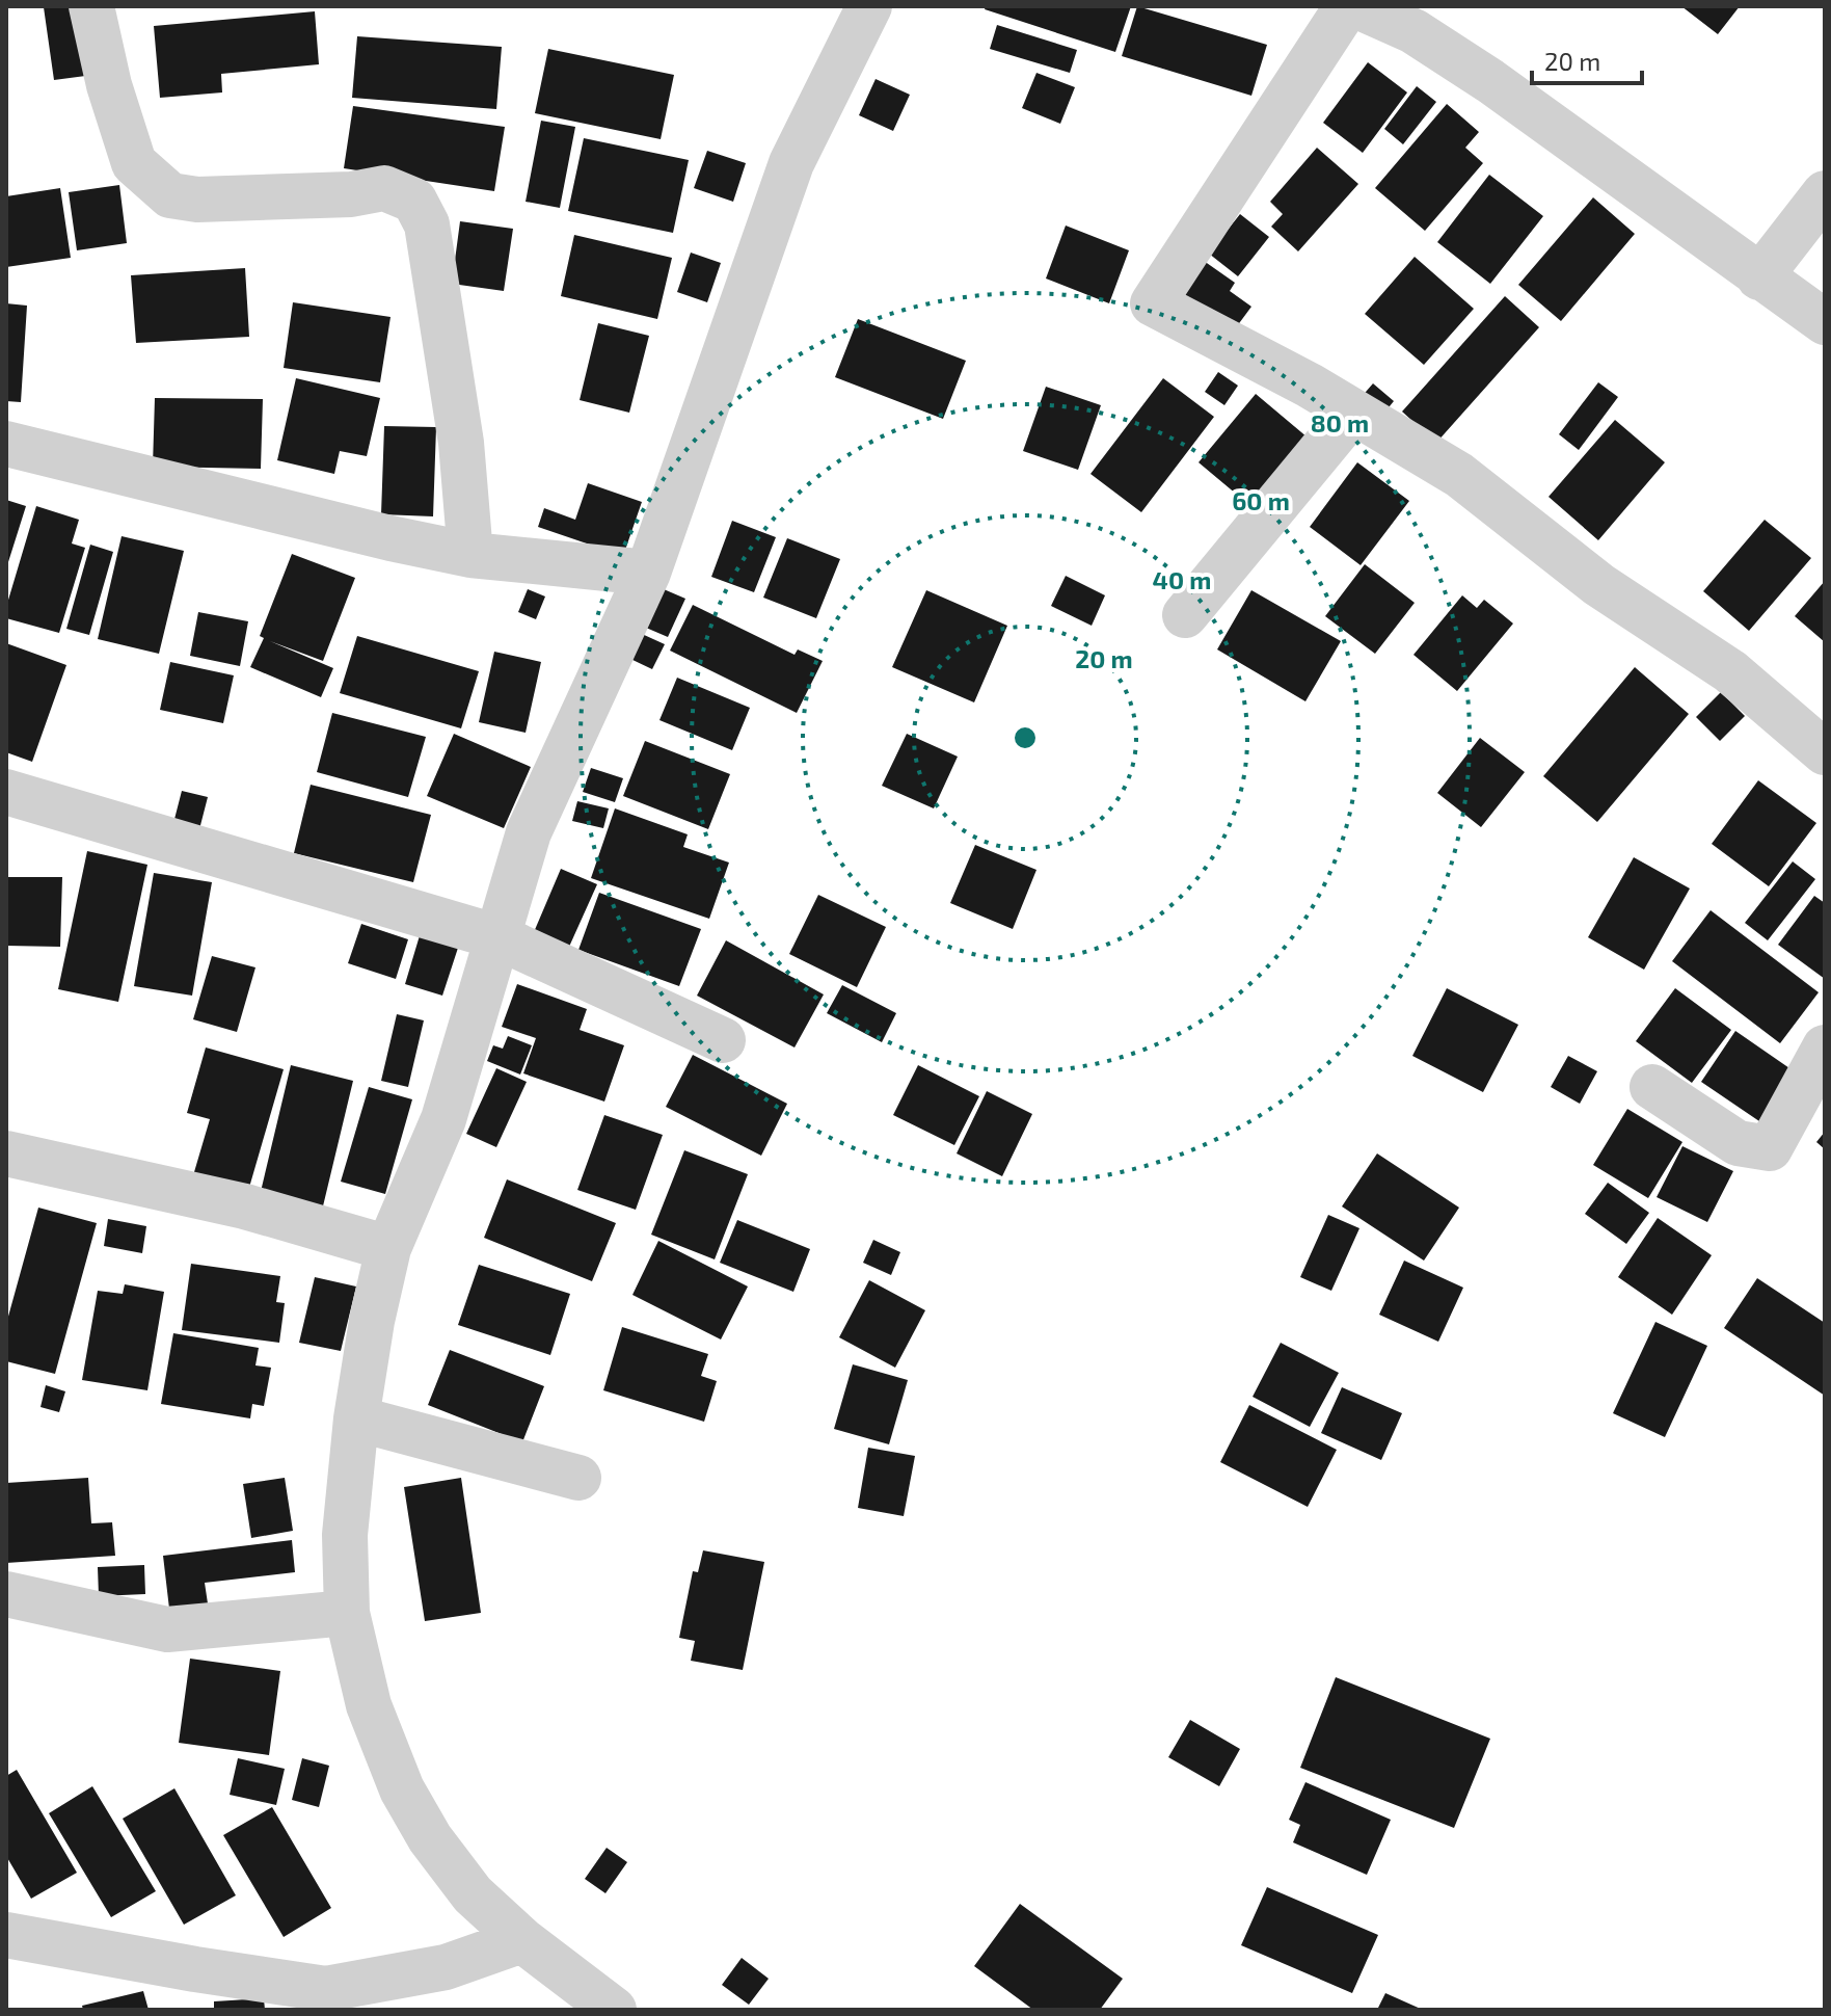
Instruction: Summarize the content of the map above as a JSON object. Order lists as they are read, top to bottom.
{
  "scale_bar": "20 m",
  "rings": [
    "80 m",
    "60 m",
    "40 m",
    "20 m"
  ]
}
